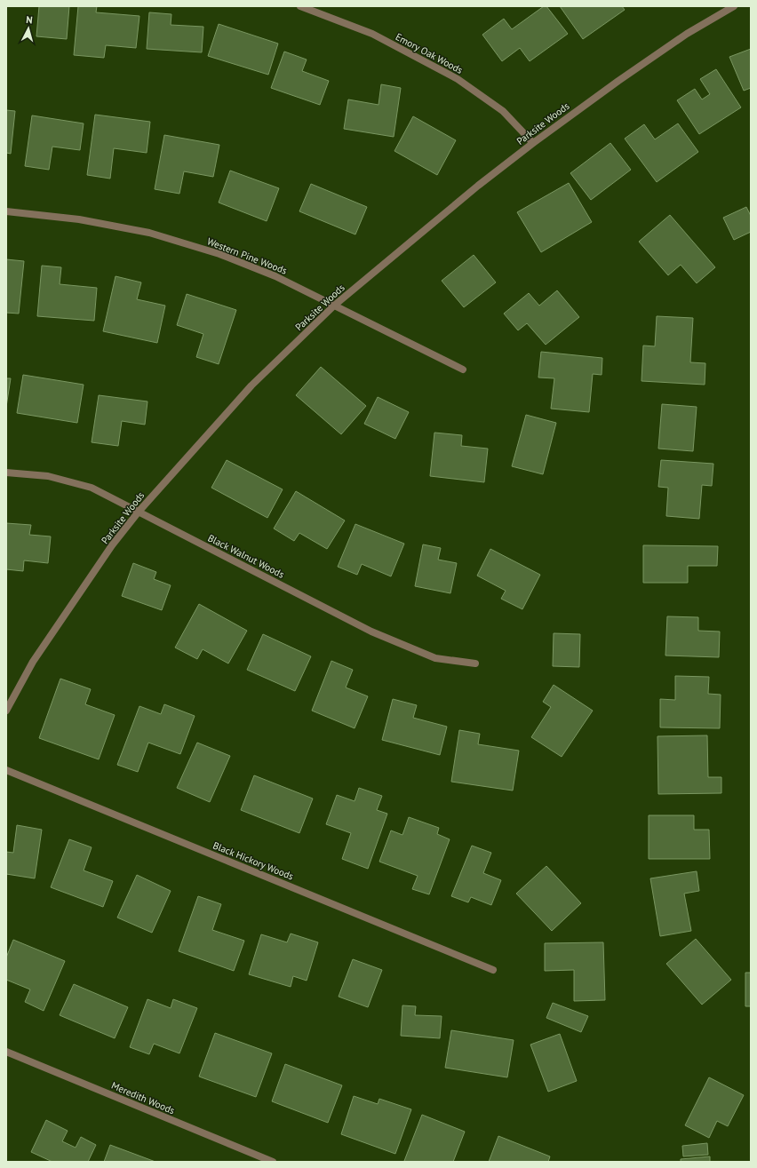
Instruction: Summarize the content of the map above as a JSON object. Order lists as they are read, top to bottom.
{
  "streets": {
    "street": [
      "Emory Oak Woods",
      "Parksite Woods",
      "Western Pine Woods",
      "Black Walnut Woods",
      "Black Hickory Woods",
      "Meredith Woods"
    ]
  },
  "crossings": [
    ["Emory Oak Woods", "Parksite Woods"],
    ["Parksite Woods", "Western Pine Woods"],
    ["Parksite Woods", "Black Walnut Woods"]
  ],
  "north": "top"
}
